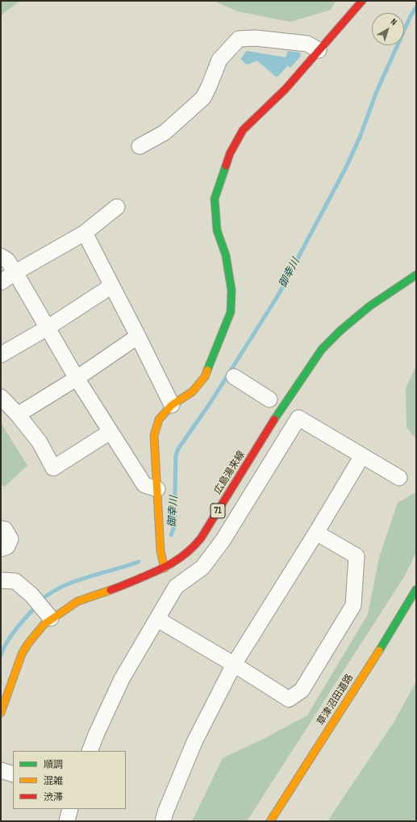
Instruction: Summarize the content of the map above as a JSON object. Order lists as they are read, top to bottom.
{
  "streets": {
    "street": ["広島湯来線", "71", "草津沼田道路"]
  },
  "water": ["御幸川"],
  "legend": ["順調", "混雑", "渋滞"],
  "north": "top right"
}
